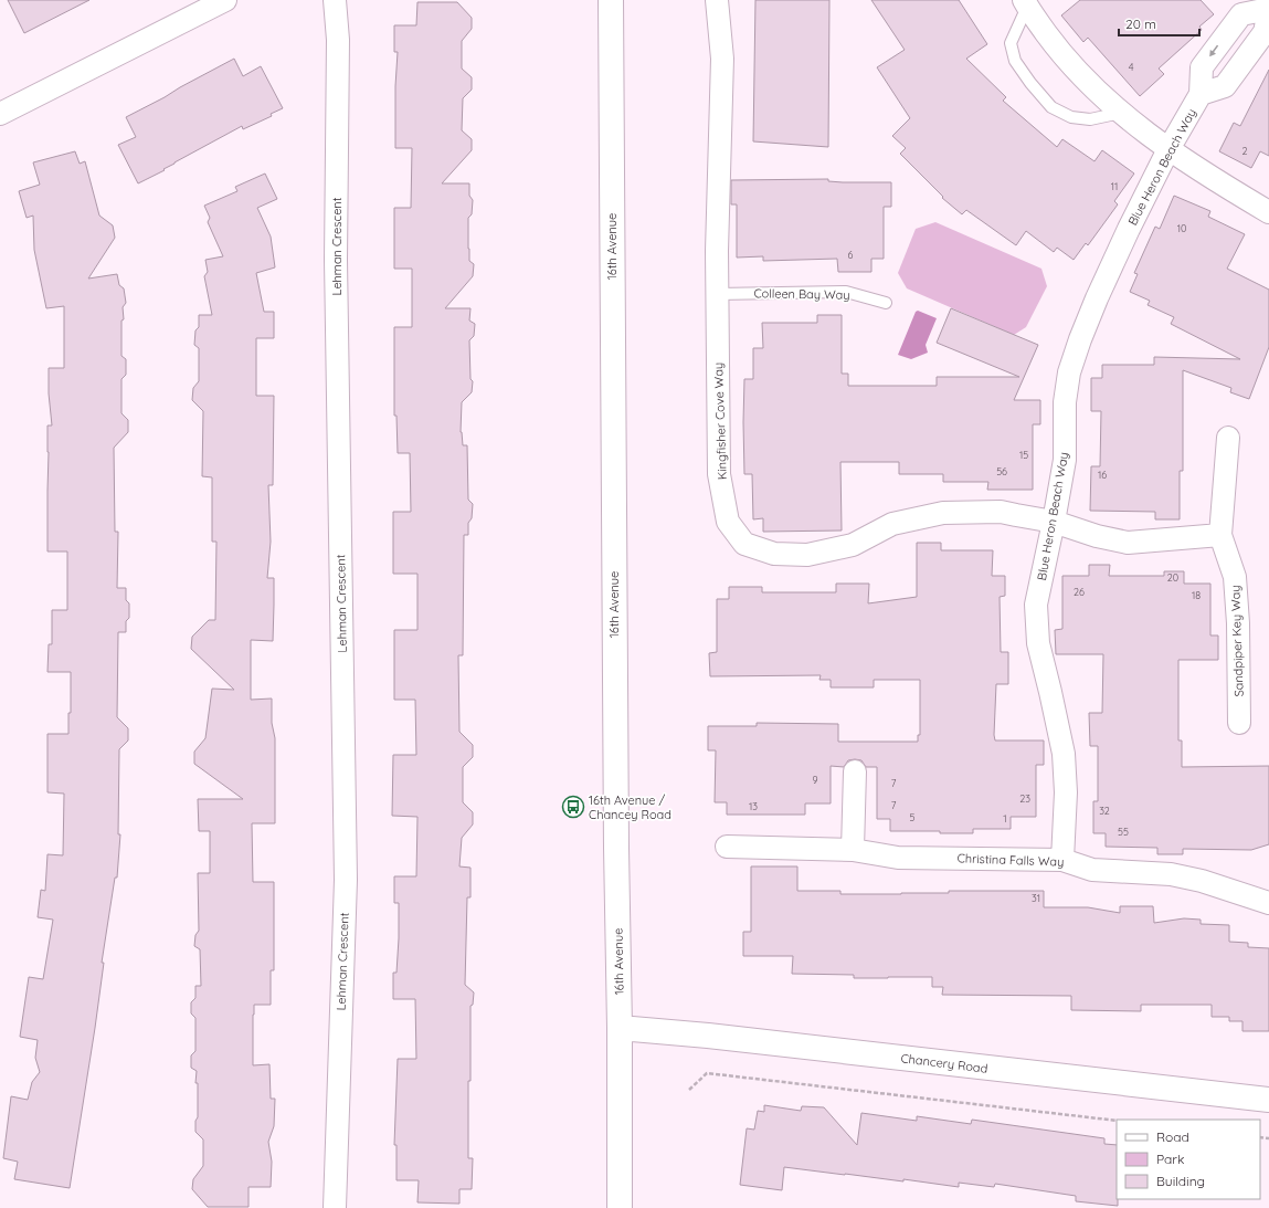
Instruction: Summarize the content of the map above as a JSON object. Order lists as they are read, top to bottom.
{
  "streets": {
    "main road": ["16th Avenue", "Chancery Road"],
    "street": [
      "Blue Heron Beach Way",
      "Lehman Crescent",
      "Kingfisher Cove Way",
      "Sandpiper Key Way",
      "Christina Falls Way"
    ],
    "lane": ["Colleen Bay Way"]
  },
  "crossings": [
    ["Blue Heron Beach Way", "Kingfisher Cove Way"],
    ["Blue Heron Beach Way", "Christina Falls Way"],
    ["16th Avenue", "Chancery Road"],
    ["Colleen Bay Way", "Kingfisher Cove Way"]
  ],
  "places": {
    "bus stop": ["16th Avenue / Chancey Road"]
  },
  "house_numbers": [
    "4",
    "2",
    "11",
    "10",
    "6",
    "15",
    "56",
    "16",
    "20",
    "26",
    "18",
    "9",
    "7",
    "23",
    "7",
    "13",
    "32",
    "5",
    "1",
    "55",
    "31"
  ],
  "legend": ["Road", "Park", "Building"],
  "scale_bar": "20 m"
}
